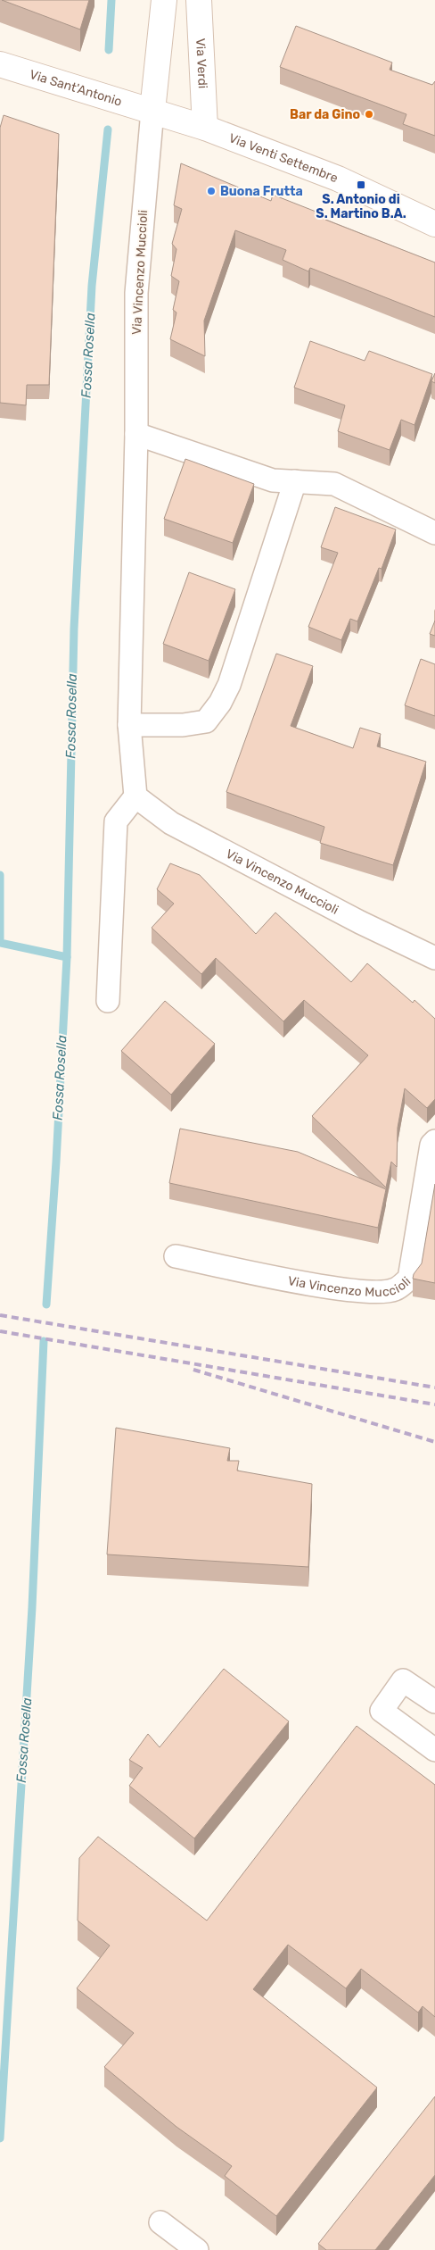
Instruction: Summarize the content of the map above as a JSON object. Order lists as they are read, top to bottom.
{
  "streets": {
    "main road": ["Via Verdi", "Via Sant'Antonio", "Via Venti Settembre"],
    "street": ["Via Vincenzo Muccioli"]
  },
  "crossings": [
    ["Via Verdi", "Via Venti Settembre"],
    ["Via Sant'Antonio", "Via Venti Settembre"],
    ["Via Sant'Antonio", "Via Vincenzo Muccioli"],
    ["Via Venti Settembre", "Via Vincenzo Muccioli"]
  ],
  "water": ["Fossa Rosella"],
  "places": {
    "other": ["Bar da Gino", "Buona Frutta"],
    "transit": ["S. Antonio di S. Martino B.A."]
  }
}
